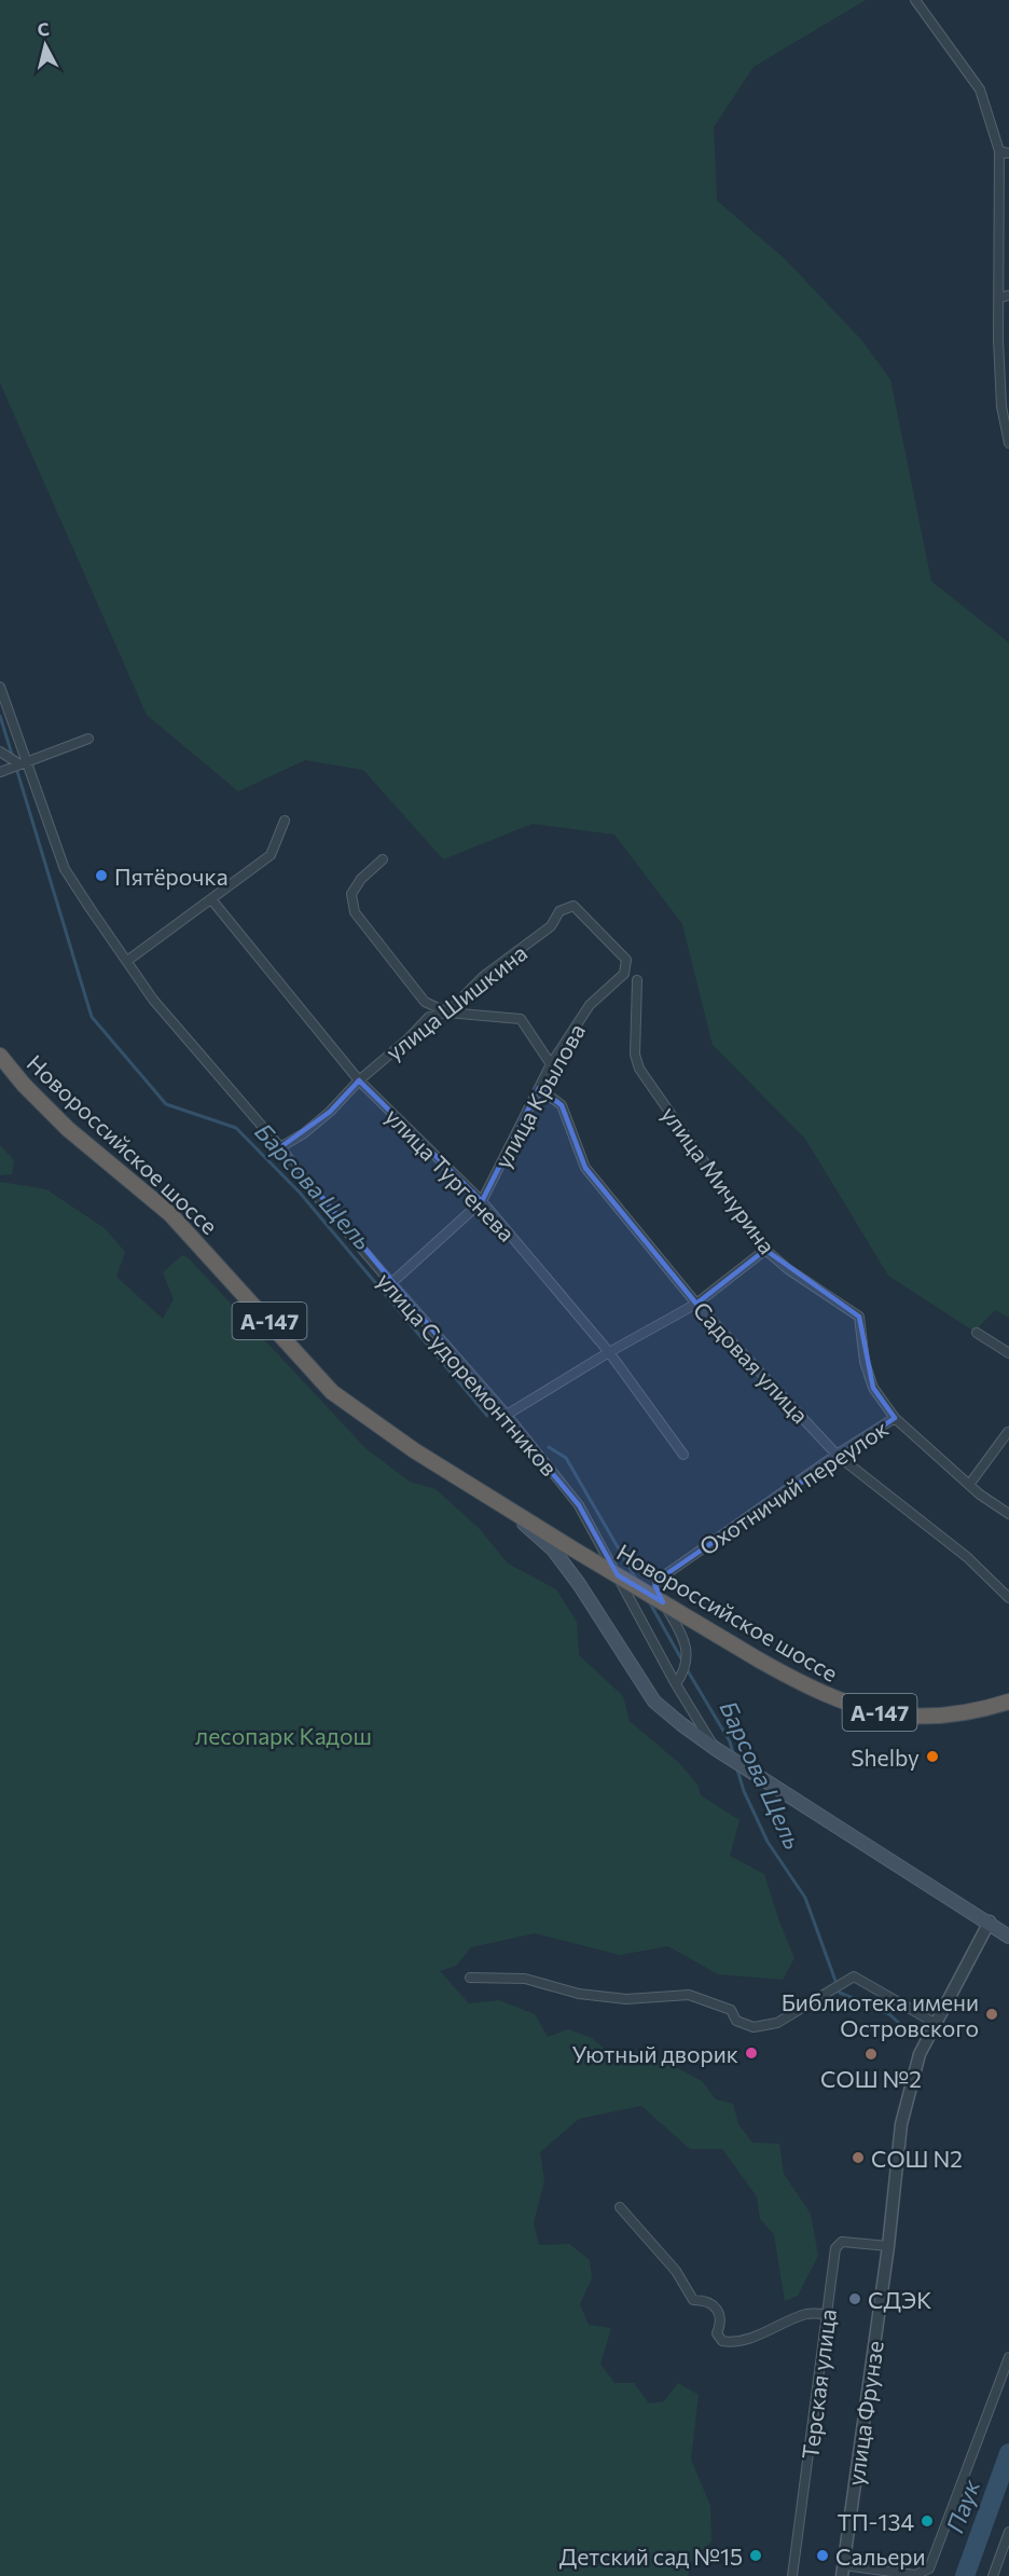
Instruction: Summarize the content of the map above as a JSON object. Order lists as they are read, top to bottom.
{
  "streets": {
    "highway": ["Новороссийское шоссе", "А-147"],
    "street": [
      "улица Шишкина",
      "улица Крылова",
      "улица Тургенева",
      "улица Мичурина",
      "Садовая улица",
      "улица Судоремонтников",
      "Охотничий переулок",
      "Терская улица",
      "улица Фрунзе"
    ]
  },
  "crossings": [
    ["улица Шишкина", "улица Крылова"],
    ["улица Шишкина", "улица Тургенева"],
    ["улица Шишкина", "улица Судоремонтников"],
    ["улица Крылова", "улица Тургенева"],
    ["улица Крылова", "Садовая улица"],
    ["улица Крылова", "улица Судоремонтников"],
    ["Новороссийское шоссе", "улица Судоремонтников"],
    ["Новороссийское шоссе", "улица Фрунзе"],
    ["улица Мичурина", "Охотничий переулок"],
    ["Садовая улица", "Охотничий переулок"],
    ["улица Судоремонтников", "Охотничий переулок"],
    ["Терская улица", "улица Фрунзе"]
  ],
  "water": ["Барсова Щель", "Паук"],
  "parks": ["лесопарк Кадош"],
  "places": [
    "Пятёрочка",
    "Shelby",
    "Библиотека имени Островского",
    "Уютный дворик",
    "СОШ №2",
    "СОШ N2",
    "СДЭК",
    "ТП-134",
    "Детский сад №15",
    "Сальери"
  ],
  "north": "top"
}
